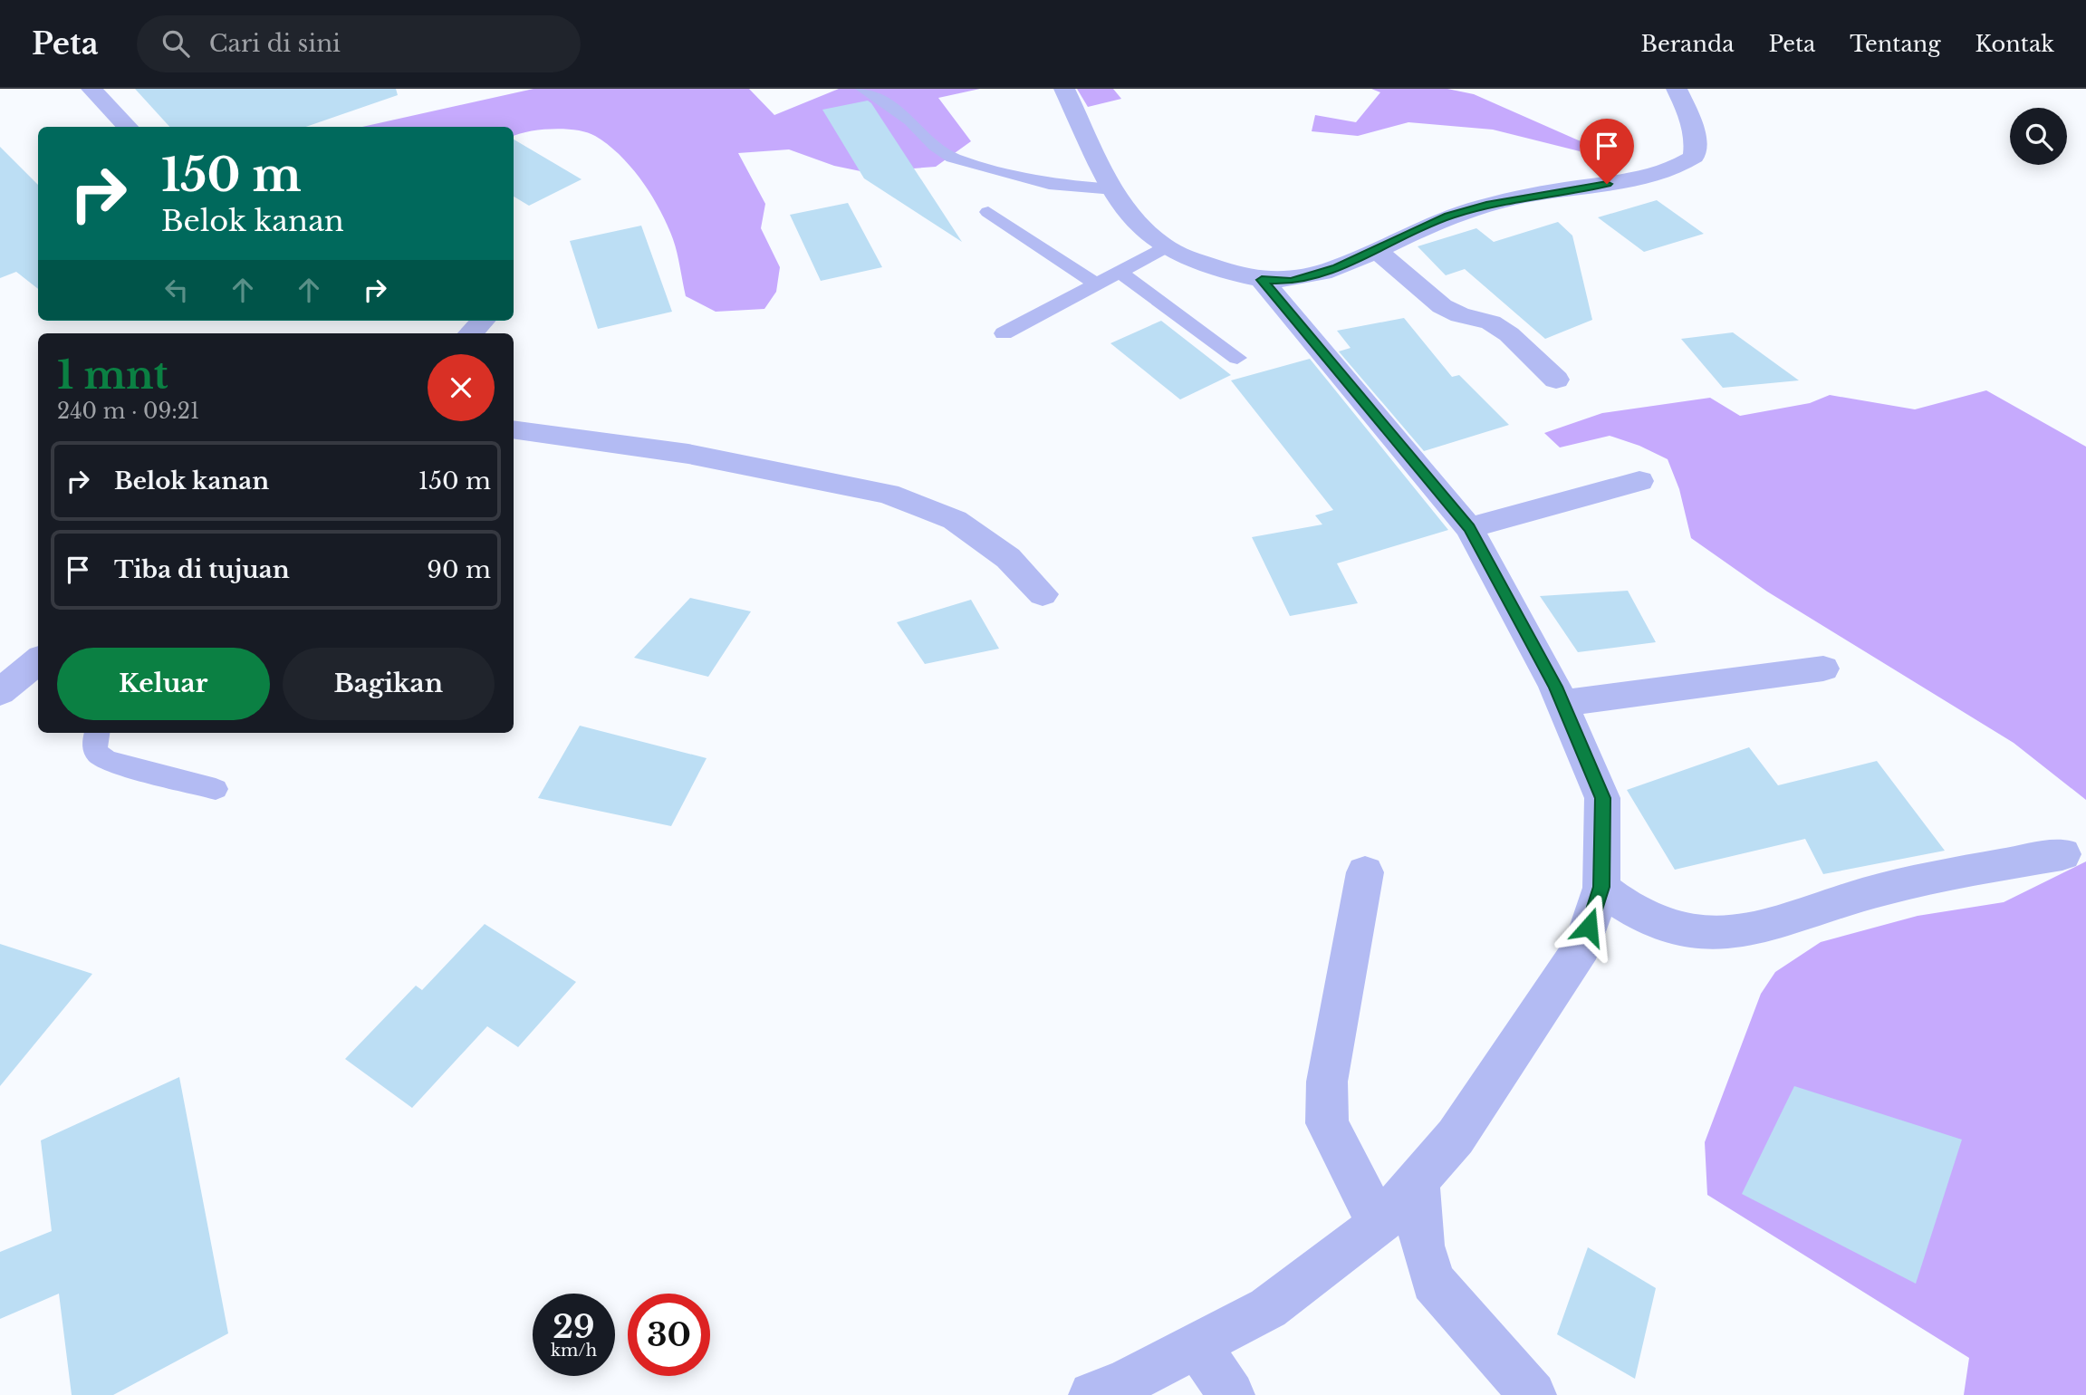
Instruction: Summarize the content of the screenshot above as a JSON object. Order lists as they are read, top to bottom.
{
  "page": {
    "header": "Peta",
    "search": "Cari di sini",
    "nav": [
      "Beranda",
      "Peta",
      "Tentang",
      "Kontak"
    ],
    "turn": ["150 m", "Belok kanan"],
    "heading": ["1 mnt", "240 m · 09:21"],
    "list": [
      {
        "name": "Belok kanan",
        "value": "150 m"
      },
      {
        "name": "Tiba di tujuan",
        "value": "90 m"
      }
    ],
    "buttons": ["Keluar", "Bagikan"],
    "speed": "29 km/h",
    "limit": "30"
  }
}
